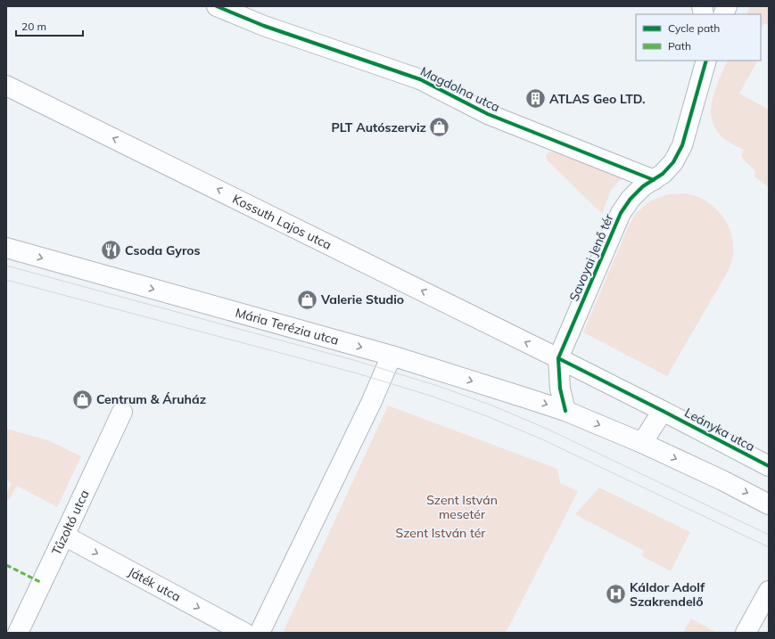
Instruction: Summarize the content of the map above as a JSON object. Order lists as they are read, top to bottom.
{
  "streets": {
    "street": [
      "Magdolna utca",
      "Kossuth Lajos utca",
      "Savoyai Jenő tér",
      "Mária Terézia utca",
      "Leányka utca",
      "Tűzoltó utca",
      "Játék utca"
    ]
  },
  "crossings": [
    ["Magdolna utca", "Savoyai Jenő tér"],
    ["Kossuth Lajos utca", "Savoyai Jenő tér"],
    ["Savoyai Jenő tér", "Mária Terézia utca"],
    ["Tűzoltó utca", "Játék utca"]
  ],
  "one_way": ["Kossuth Lajos utca", "Mária Terézia utca", "Játék utca"],
  "parks": ["Szent István mesetér", "Szent István tér"],
  "places": {
    "building": ["ATLAS Geo LTD."],
    "shop": ["PLT Autószerviz", "Valerie Studio", "Centrum & Áruház"],
    "restaurant": ["Csoda Gyros"],
    "hospital": ["Káldor Adolf Szakrendelő"]
  },
  "legend": ["Cycle path", "Path"],
  "scale_bar": "20 m"
}
